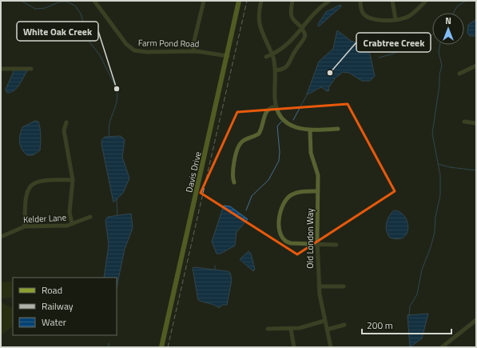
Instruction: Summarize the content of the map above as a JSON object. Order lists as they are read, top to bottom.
{
  "streets": {
    "main road": ["Davis Drive"],
    "street": ["Farm Pond Road", "Kelder Lane", "Old London Way"]
  },
  "crossings": [
    ["Farm Pond Road", "Davis Drive"]
  ],
  "places": ["Crabtree Creek", "White Oak Creek"],
  "legend": ["Road", "Railway", "Water"],
  "scale_bar": "200 m",
  "north": "top"
}
